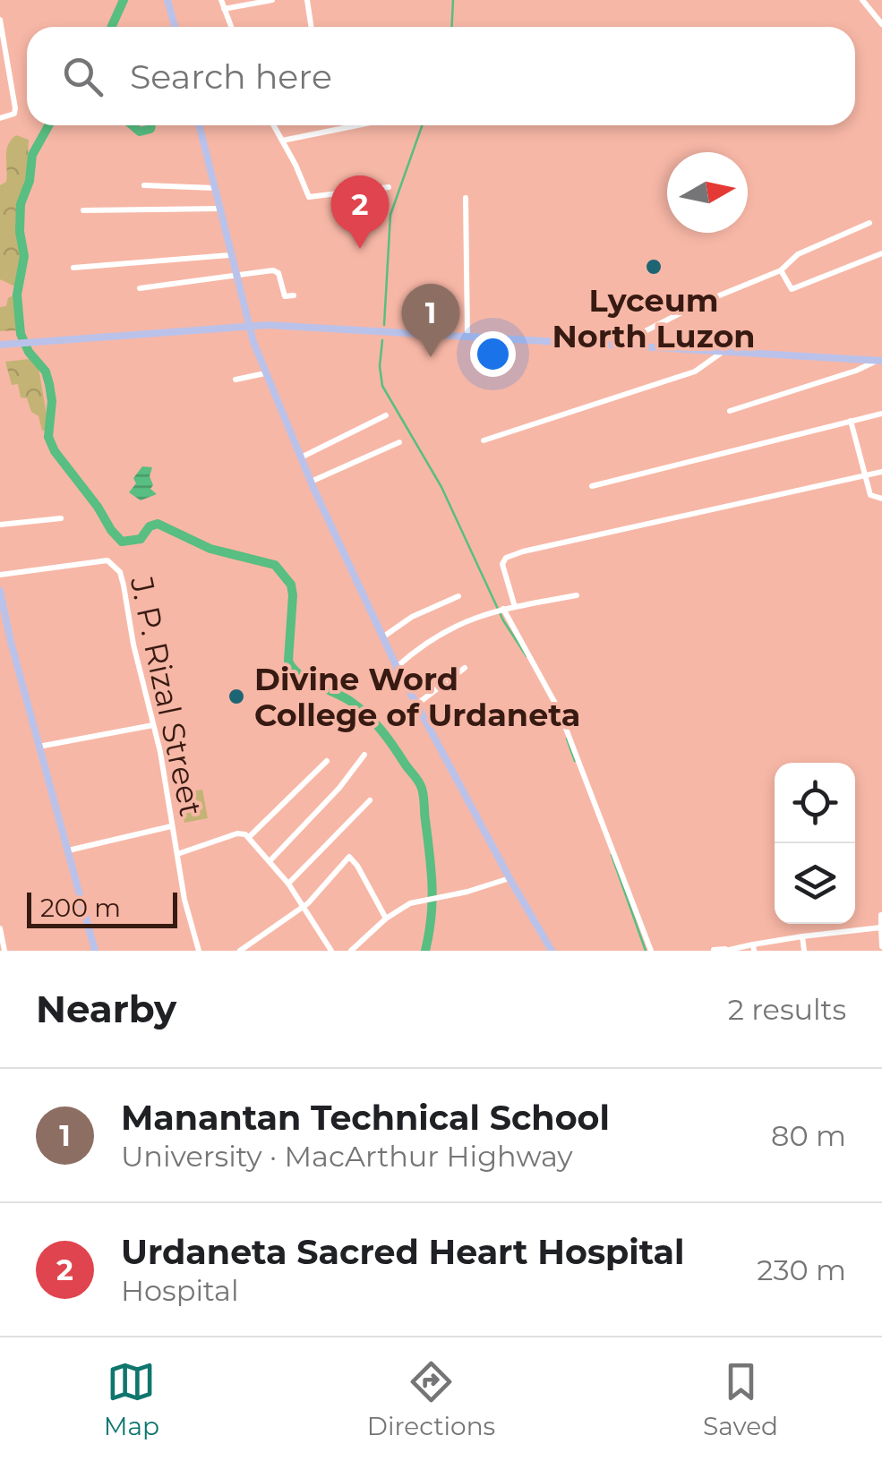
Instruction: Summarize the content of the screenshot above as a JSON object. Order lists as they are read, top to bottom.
{
  "streets": {
    "street": ["J. P. Rizal Street"]
  },
  "places": ["Lyceum North Luzon", "Divine Word College of Urdaneta"],
  "scale_bar": "200 m",
  "north": "right",
  "page": {
    "search": "Search here",
    "pins": ["2", "1"],
    "scale": "200 m",
    "heading": ["Nearby", "2 results"],
    "list": [
      {
        "mark": "1",
        "name": "Manantan Technical School",
        "note": "University · MacArthur Highway",
        "value": "80 m"
      },
      {
        "mark": "2",
        "name": "Urdaneta Sacred Heart Hospital",
        "note": "Hospital",
        "value": "230 m"
      }
    ],
    "nav": ["Map", "Directions", "Saved"]
  }
}
